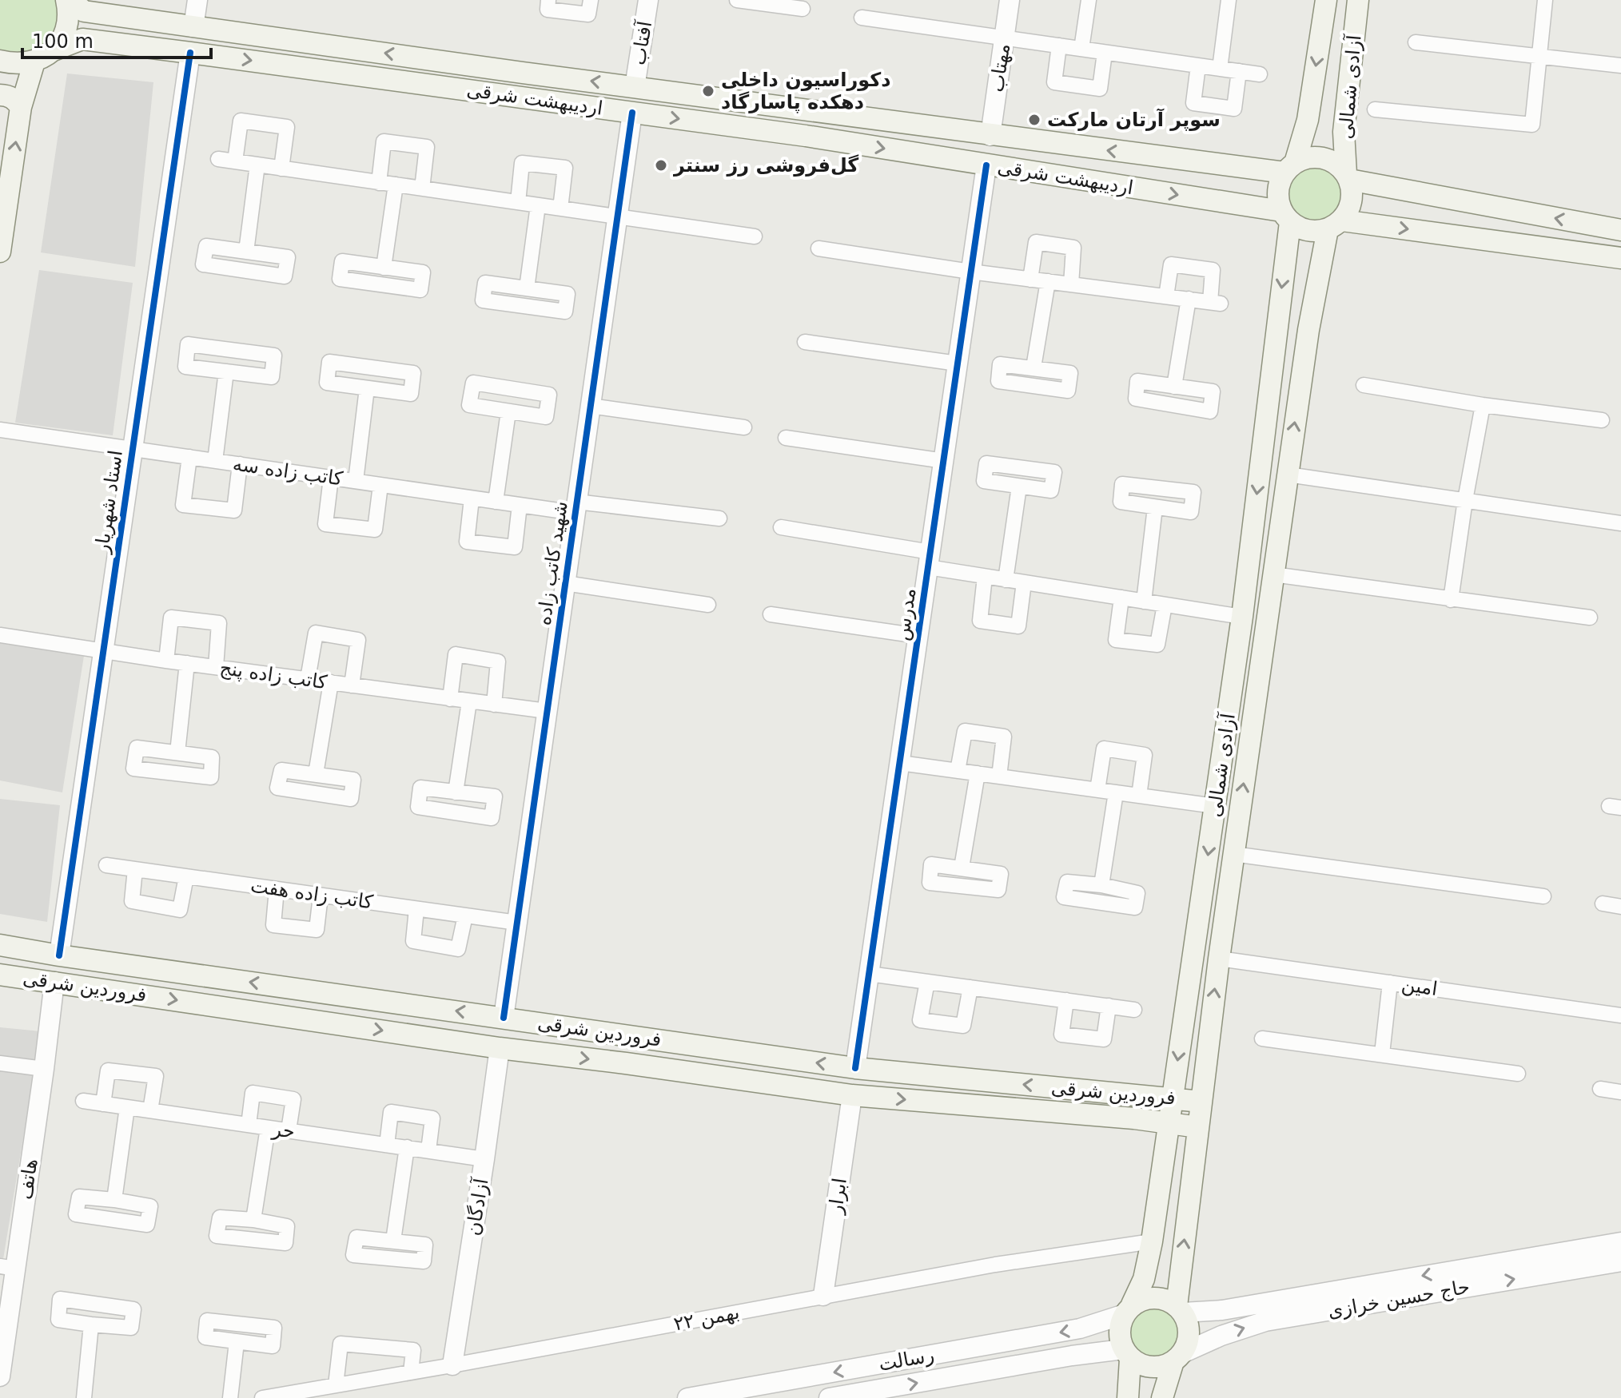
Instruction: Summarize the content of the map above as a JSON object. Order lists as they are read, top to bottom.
{
  "streets": {
    "main road": ["آزادی شمالی", "اردیبهشت شرقی", "فروردین شرقی"],
    "street": [
      "آفتاب",
      "مهتاب",
      "کاتب زاده سه",
      "استاد شهریار",
      "شهید کاتب زاده",
      "مدرس",
      "کاتب زاده پنج",
      "کاتب زاده هفت",
      "امین",
      "حر",
      "هاتف",
      "ابرار",
      "آزادگان",
      "حاج حسین خرازی",
      "۲۲ بهمن",
      "رسالت"
    ]
  },
  "crossings": [
    ["آفتاب", "اردیبهشت شرقی"],
    ["مهتاب", "اردیبهشت شرقی"],
    ["آزادی شمالی", "اردیبهشت شرقی"],
    ["آزادی شمالی", "فروردین شرقی"],
    ["آزادی شمالی", "امین"],
    ["آزادی شمالی", "حاج حسین خرازی"],
    ["آزادی شمالی", "۲۲ بهمن"],
    ["آزادی شمالی", "رسالت"],
    ["اردیبهشت شرقی", "استاد شهریار"],
    ["اردیبهشت شرقی", "شهید کاتب زاده"],
    ["اردیبهشت شرقی", "مدرس"],
    ["کاتب زاده سه", "استاد شهریار"],
    ["کاتب زاده سه", "شهید کاتب زاده"],
    ["استاد شهریار", "کاتب زاده پنج"],
    ["استاد شهریار", "فروردین شرقی"],
    ["شهید کاتب زاده", "کاتب زاده پنج"],
    ["شهید کاتب زاده", "کاتب زاده هفت"],
    ["شهید کاتب زاده", "فروردین شرقی"],
    ["مدرس", "فروردین شرقی"],
    ["فروردین شرقی", "هاتف"],
    ["فروردین شرقی", "ابرار"],
    ["فروردین شرقی", "آزادگان"],
    ["حر", "آزادگان"],
    ["ابرار", "۲۲ بهمن"],
    ["آزادگان", "۲۲ بهمن"],
    ["حاج حسین خرازی", "رسالت"]
  ],
  "places": ["دکوراسیون داخلی دهکده پاسارگاد", "سوپر آرتان مارکت", "گل‌فروشی رز سنتر"],
  "scale_bar": "100 m"
}
